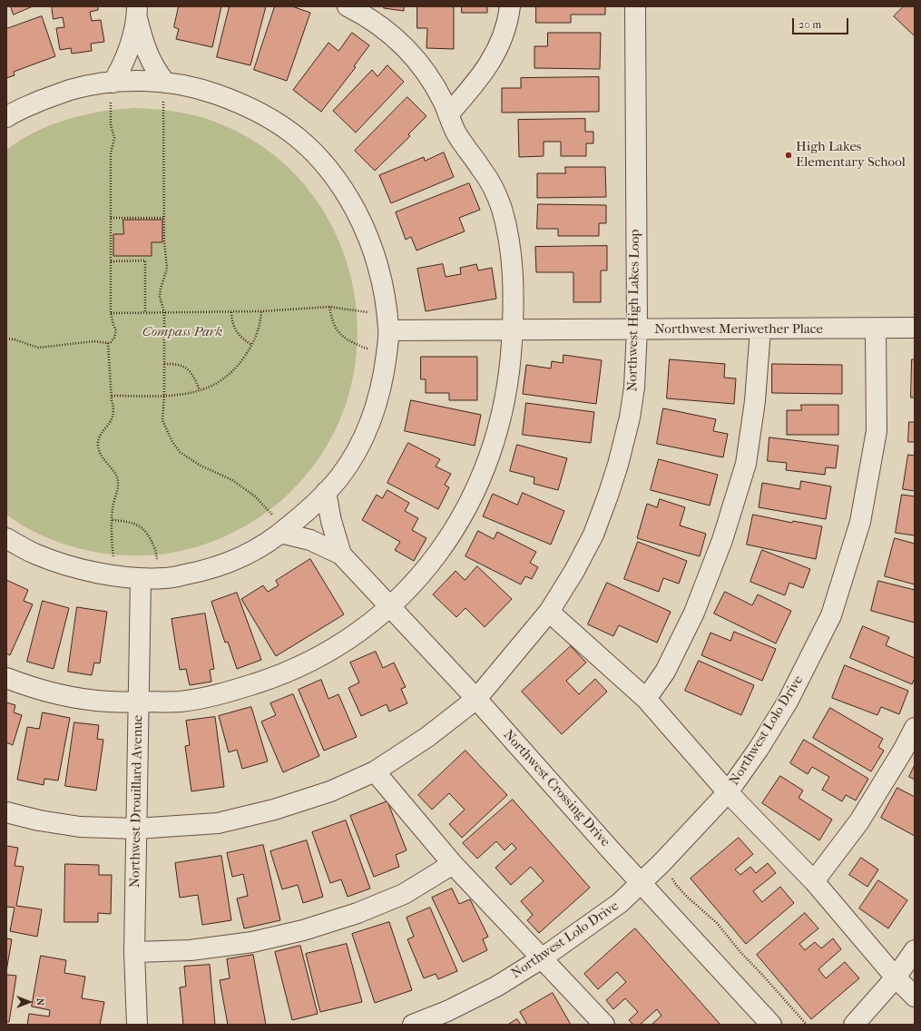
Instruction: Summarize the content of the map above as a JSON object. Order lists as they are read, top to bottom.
{
  "streets": {
    "street": [
      "Northwest High Lakes Loop",
      "Northwest Meriwether Place",
      "Northwest Lolo Drive",
      "Northwest Crossing Drive",
      "Northwest Drouillard Avenue"
    ]
  },
  "crossings": [
    ["Northwest High Lakes Loop", "Northwest Meriwether Place"],
    ["Northwest High Lakes Loop", "Northwest Crossing Drive"],
    ["Northwest High Lakes Loop", "Northwest Drouillard Avenue"],
    ["Northwest Meriwether Place", "Northwest Lolo Drive"],
    ["Northwest Lolo Drive", "Northwest Crossing Drive"]
  ],
  "parks": ["Compass Park"],
  "places": ["High Lakes Elementary School"],
  "scale_bar": "20 m",
  "north": "right"
}
